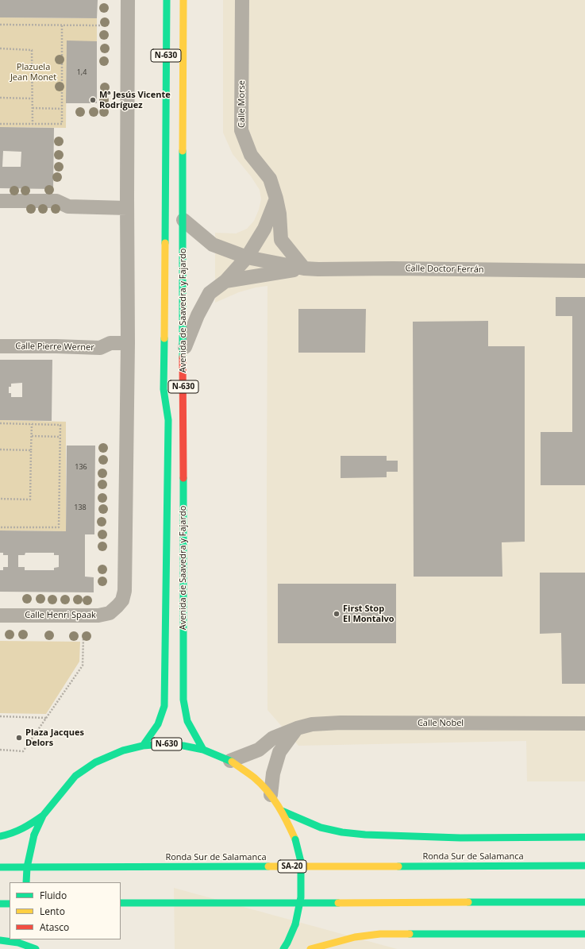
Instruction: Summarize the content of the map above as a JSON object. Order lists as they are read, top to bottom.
{
  "streets": {
    "highway": [
      "N-630",
      "Avenida de Saavedra y Fajardo",
      "Ronda Sur de Salamanca",
      "SA-20"
    ],
    "street": [
      "Calle Morse",
      "Calle Doctor Ferrán",
      "Calle Pierre Werner",
      "Calle Henri Spaak",
      "Calle Nobel"
    ]
  },
  "crossings": [
    ["N-630", "Avenida de Saavedra y Fajardo"],
    ["N-630", "Calle Nobel"],
    ["Calle Morse", "Calle Doctor Ferrán"],
    ["Calle Doctor Ferrán", "Avenida de Saavedra y Fajardo"],
    ["Calle Pierre Werner", "Calle Henri Spaak"]
  ],
  "parks": ["Plazuela Jean Monet"],
  "places": ["Mª Jesús Vicente Rodríguez", "First Stop El Montalvo", "Plaza Jacques Delors"],
  "house_numbers": ["1,4", "136", "138"],
  "legend": ["Fluido", "Lento", "Atasco"]
}
